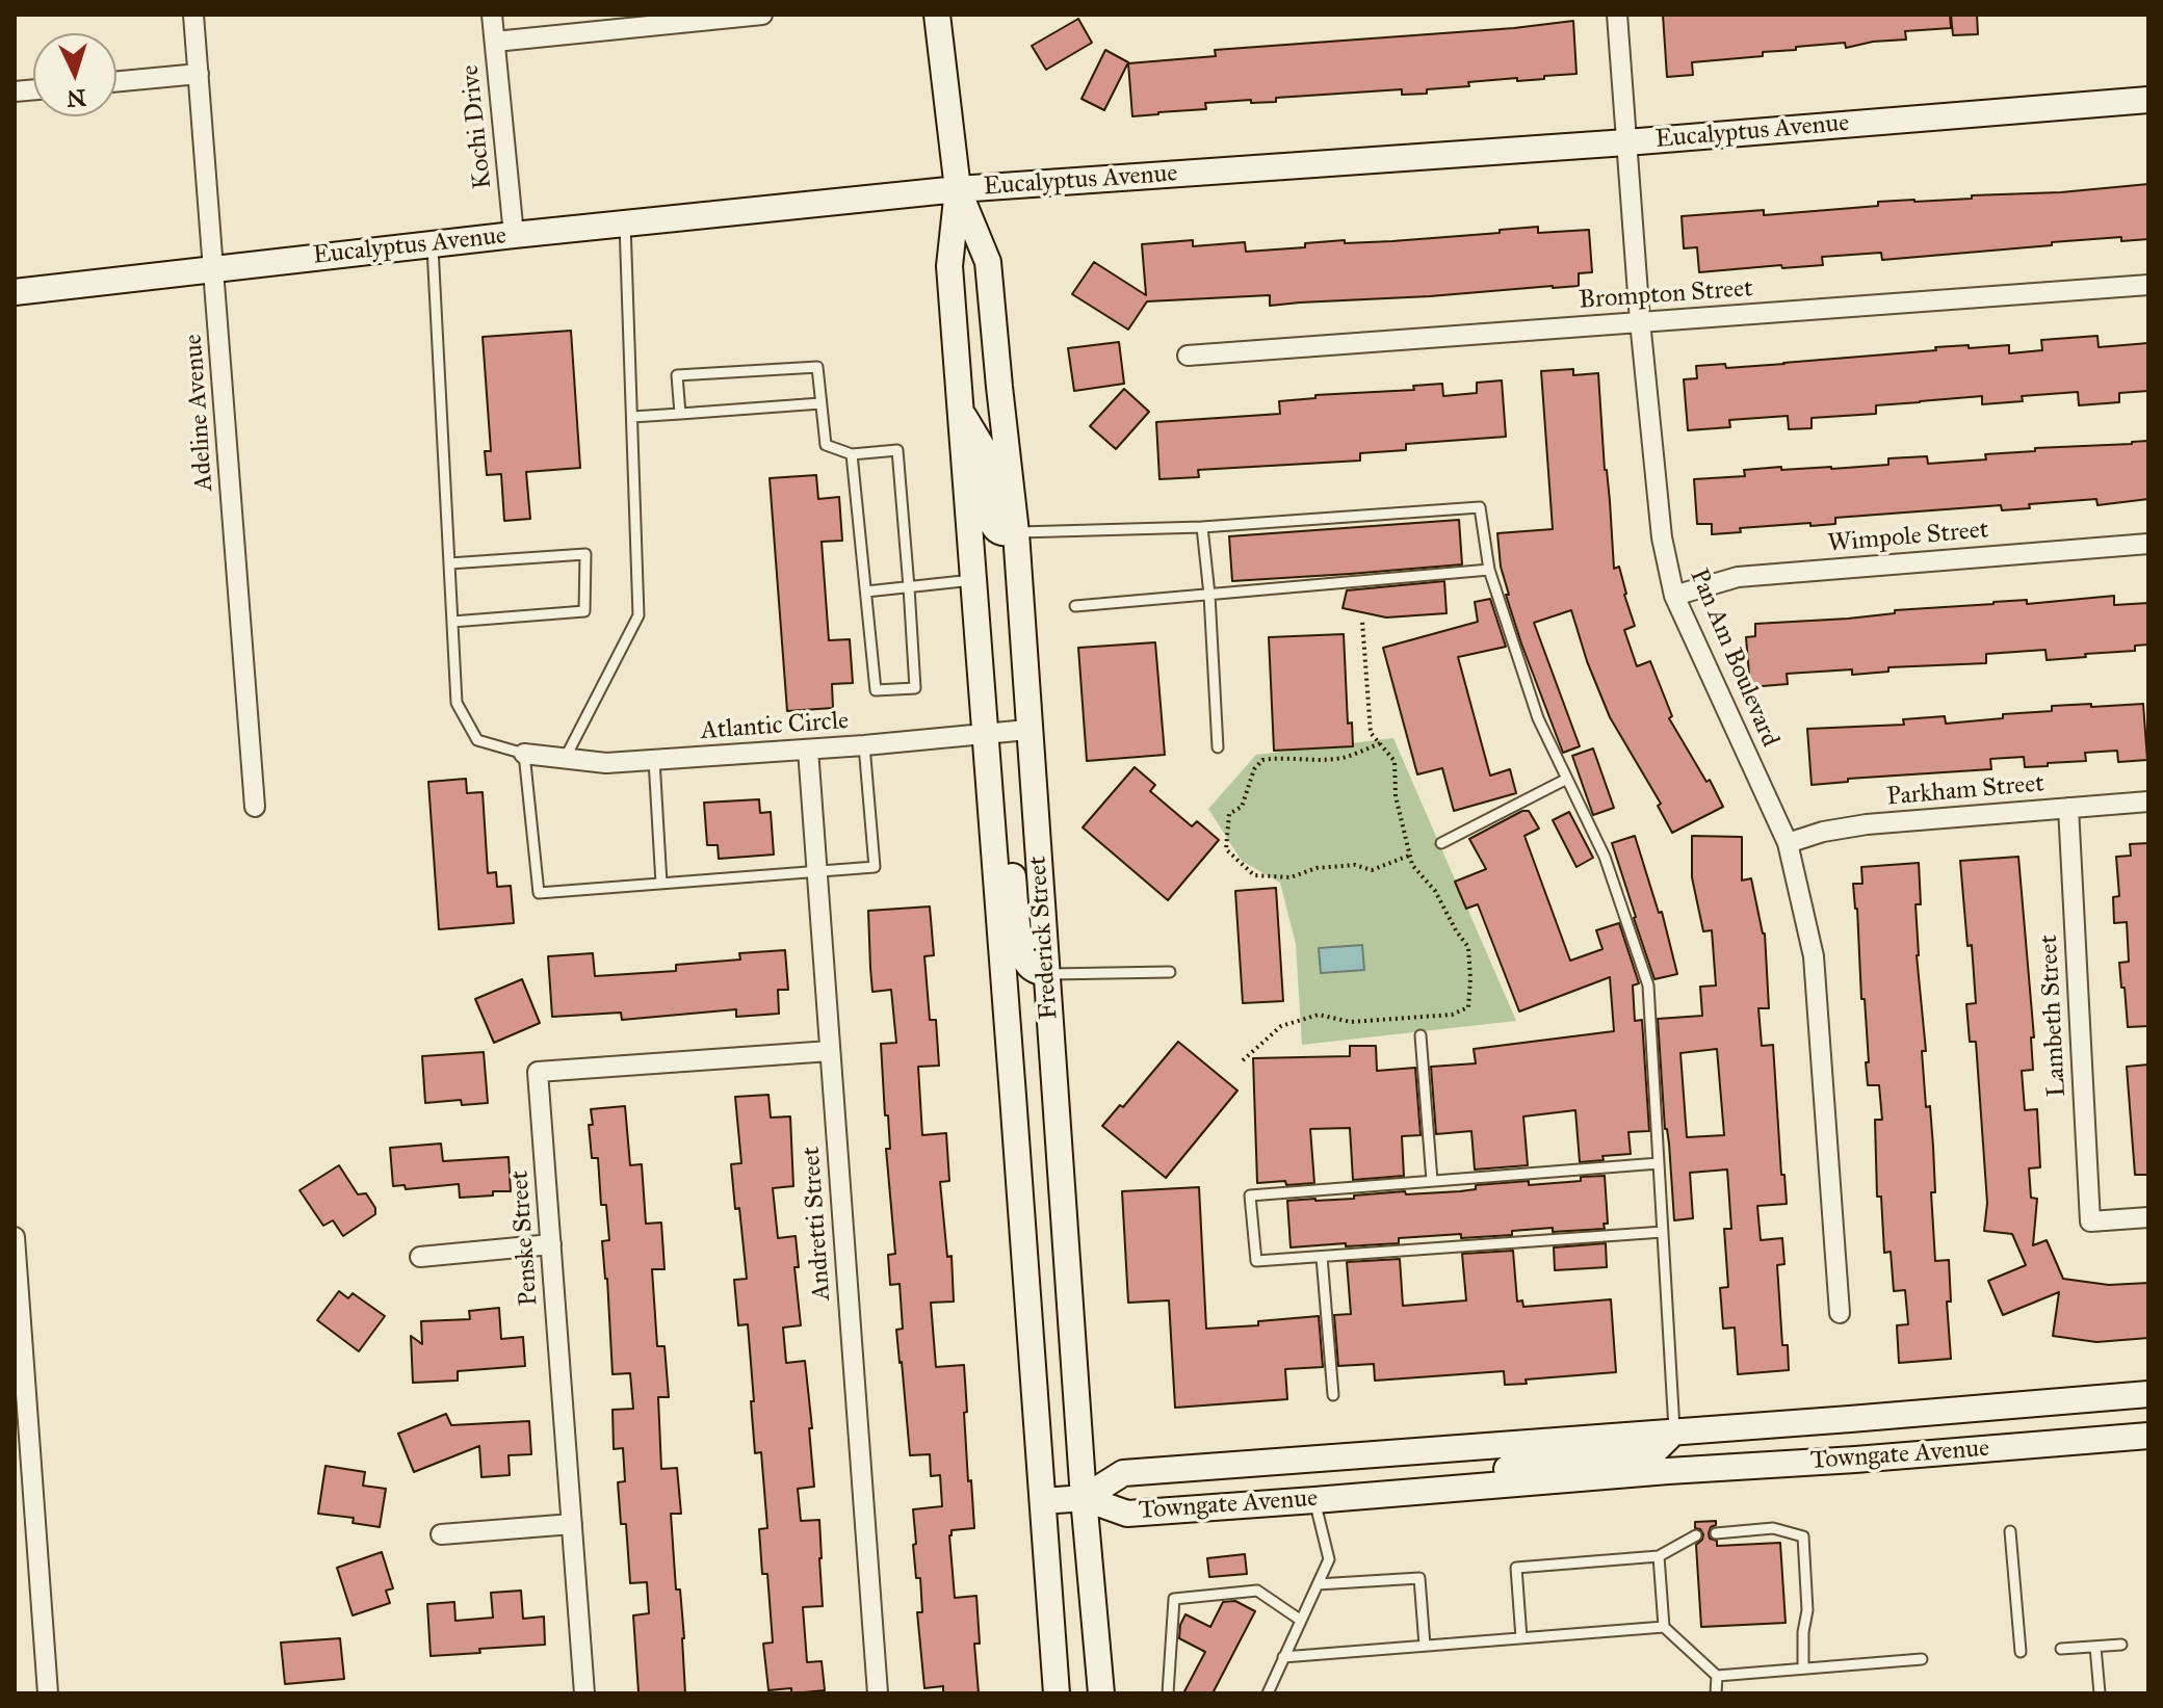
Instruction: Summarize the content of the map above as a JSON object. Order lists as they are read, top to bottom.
{
  "streets": {
    "main road": ["Eucalyptus Avenue", "Frederick Street", "Towngate Avenue"],
    "street": [
      "Kochi Drive",
      "Brompton Street",
      "Adeline Avenue",
      "Wimpole Street",
      "Pan Am Boulevard",
      "Atlantic Circle",
      "Parkham Street",
      "Lambeth Street",
      "Andretti Street",
      "Penske Street"
    ]
  },
  "crossings": [
    ["Kochi Drive", "Eucalyptus Avenue"],
    ["Eucalyptus Avenue", "Adeline Avenue"],
    ["Eucalyptus Avenue", "Pan Am Boulevard"],
    ["Eucalyptus Avenue", "Frederick Street"],
    ["Brompton Street", "Pan Am Boulevard"],
    ["Wimpole Street", "Pan Am Boulevard"],
    ["Pan Am Boulevard", "Parkham Street"],
    ["Atlantic Circle", "Frederick Street"],
    ["Atlantic Circle", "Andretti Street"],
    ["Parkham Street", "Lambeth Street"],
    ["Frederick Street", "Towngate Avenue"],
    ["Andretti Street", "Penske Street"]
  ],
  "north": "bottom"
}
